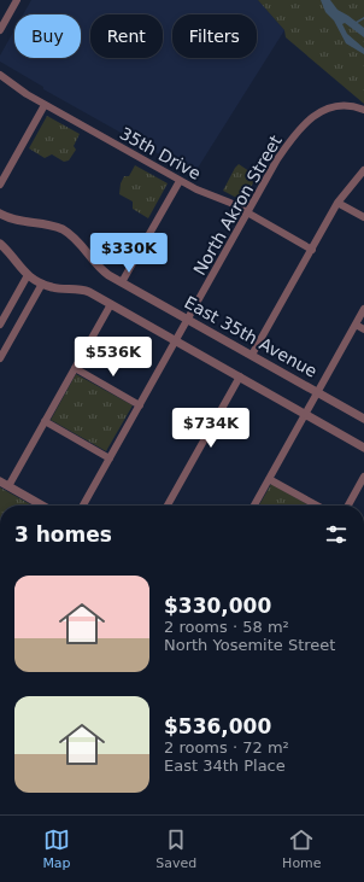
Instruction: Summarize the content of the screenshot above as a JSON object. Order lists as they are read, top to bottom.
{
  "streets": {
    "street": ["35th Drive", "North Akron Street", "East 35th Avenue"]
  },
  "crossings": [
    ["35th Drive", "North Akron Street"],
    ["North Akron Street", "East 35th Avenue"]
  ],
  "page": {
    "chip": ["Buy", "Rent", "Filters"],
    "price": ["$330K", "$536K", "$734K"],
    "heading": "3 homes",
    "list": [
      {
        "name": "$330,000",
        "note": "2 rooms · 58 m² · North Yosemite Street"
      },
      {
        "name": "$536,000",
        "note": "2 rooms · 72 m² · East 34th Place"
      }
    ],
    "tabs": ["Map", "Saved", "Home"]
  }
}
